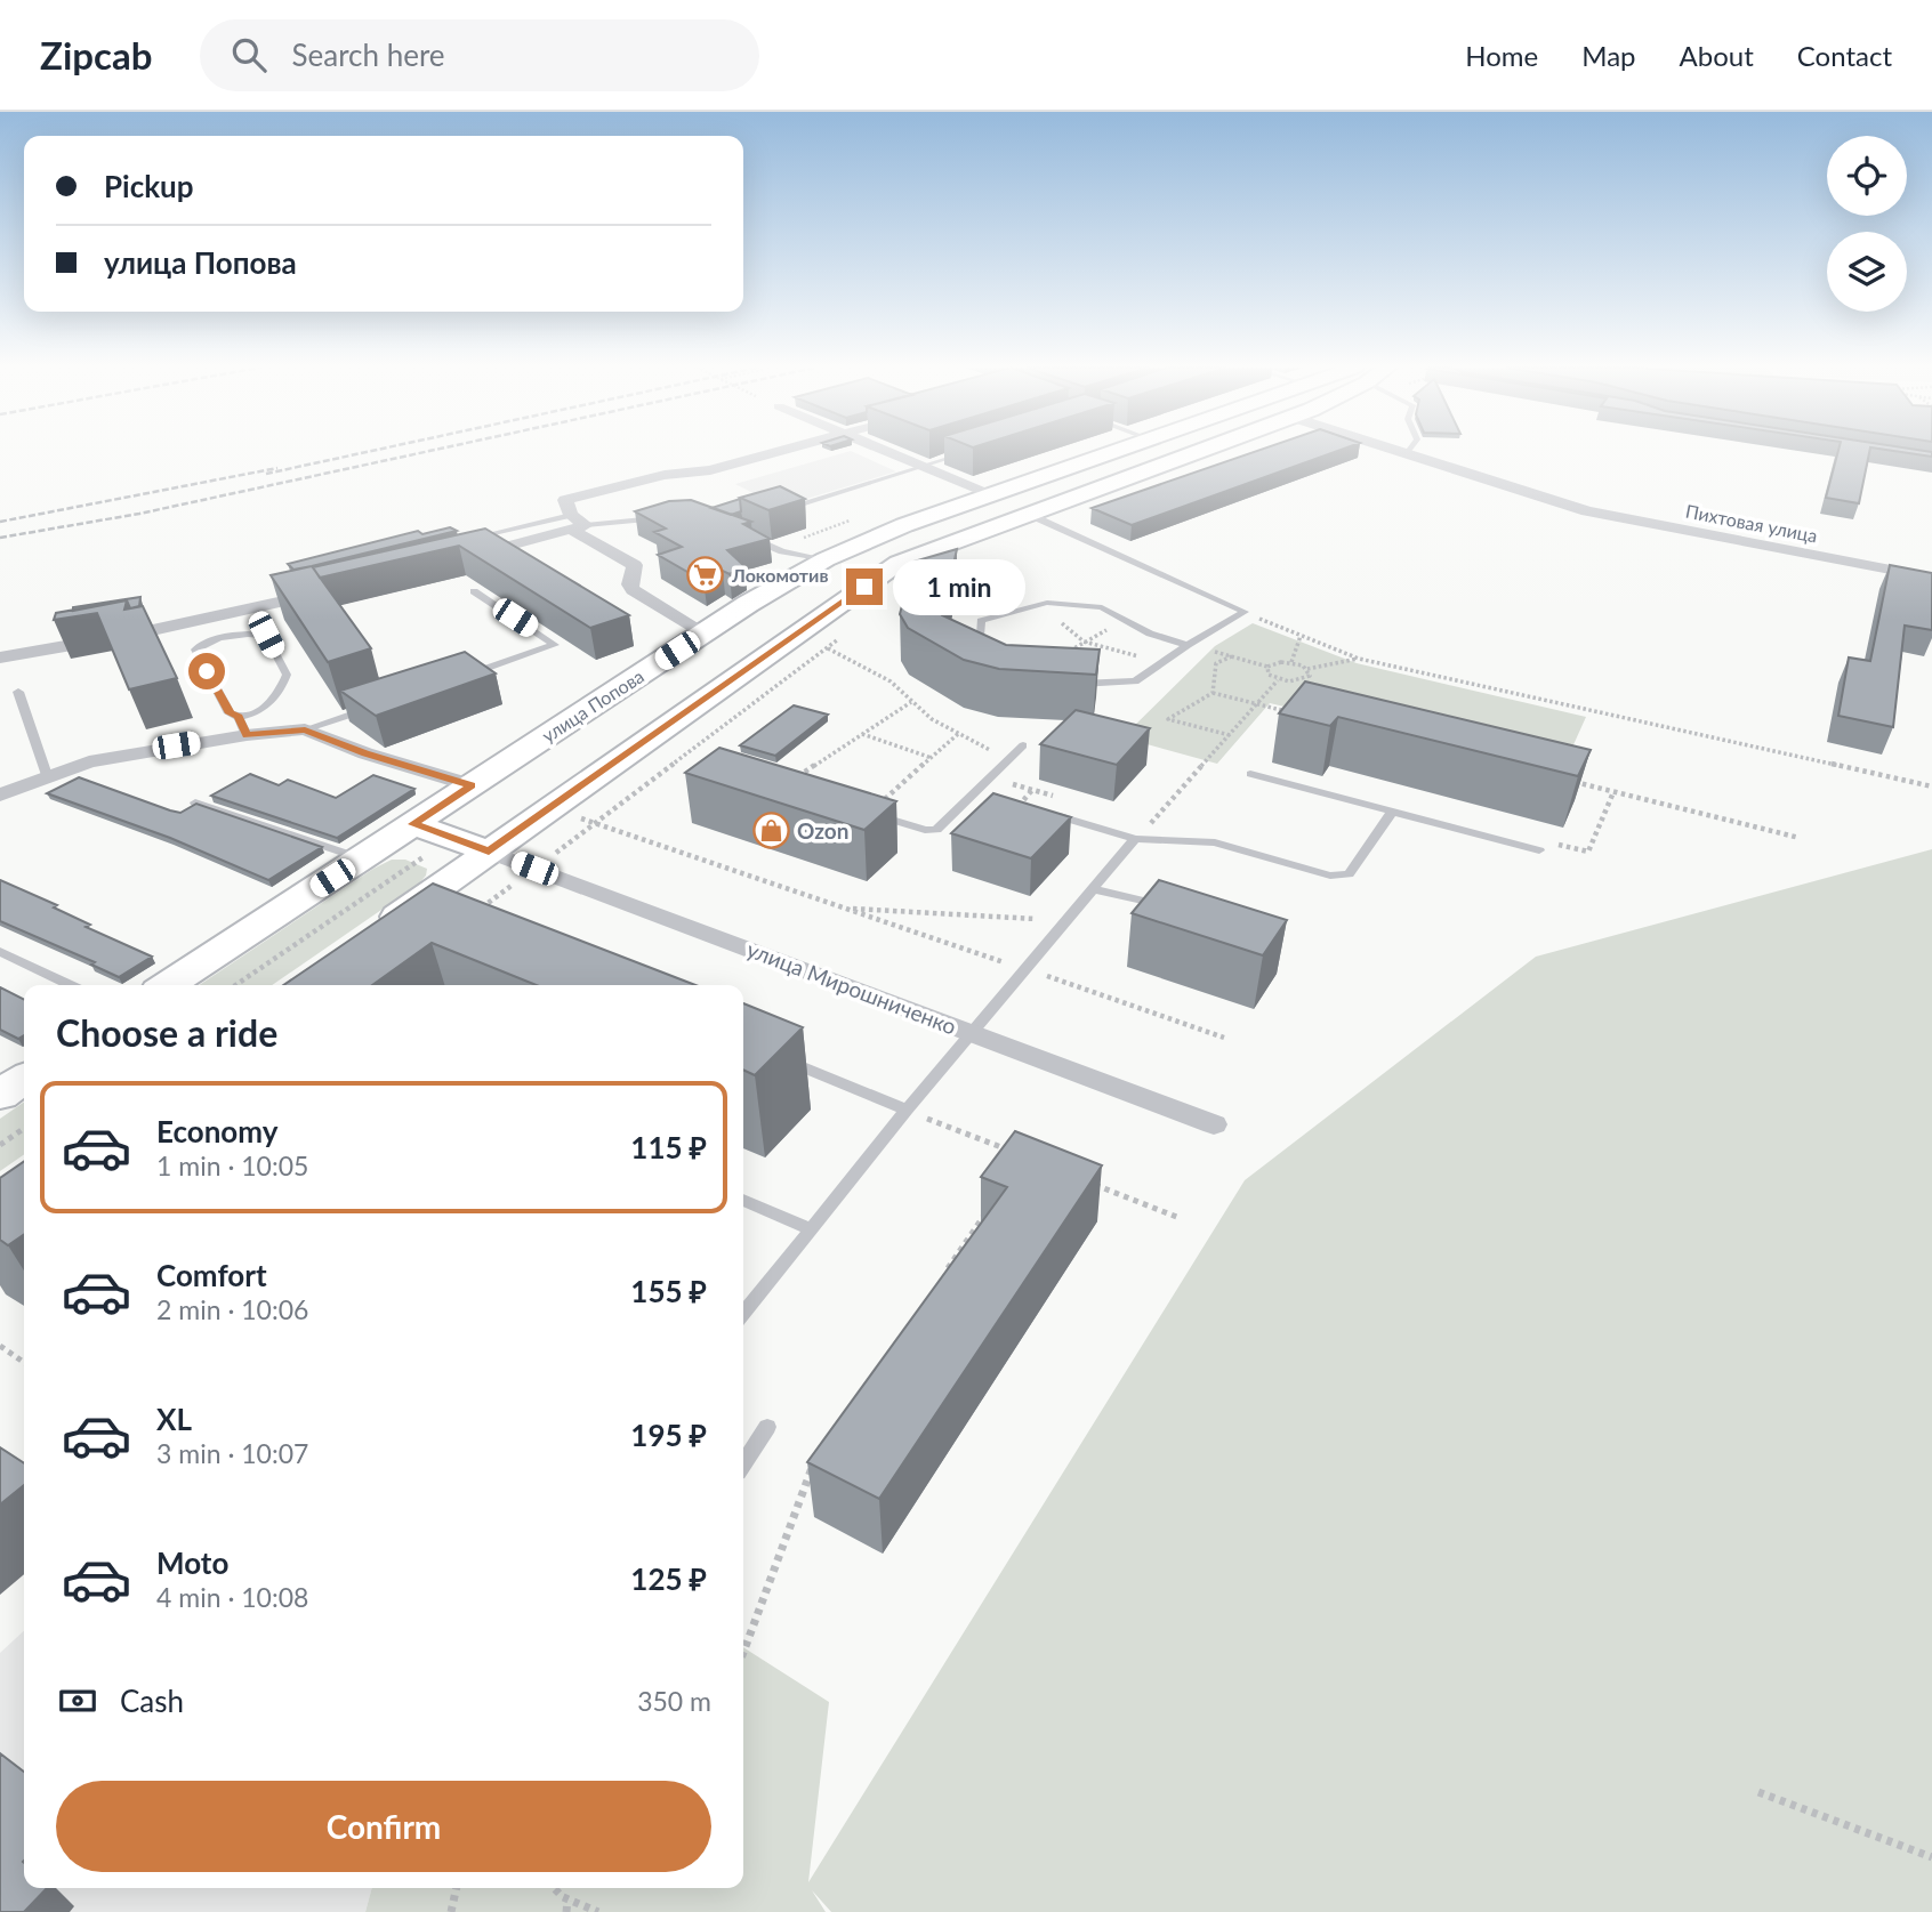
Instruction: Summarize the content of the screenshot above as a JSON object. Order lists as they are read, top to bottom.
{
  "streets": {
    "street": ["Пихтовая улица", "улица Попова", "улица Мирошниченко"]
  },
  "places": {
    "supermarket": ["Локомотив"],
    "shop": ["Ozon"]
  },
  "page": {
    "header": "Zipcab",
    "search": "Search here",
    "nav": [
      "Home",
      "Map",
      "About",
      "Contact"
    ],
    "banner": ["Pickup", "улица Попова"],
    "bubble": "1 min",
    "heading": "Choose a ride",
    "list": [
      {
        "name": "Economy",
        "note": "1 min · 10:05",
        "value": "115 ₽"
      },
      {
        "name": "Comfort",
        "note": "2 min · 10:06",
        "value": "155 ₽"
      },
      {
        "name": "XL",
        "note": "3 min · 10:07",
        "value": "195 ₽"
      },
      {
        "name": "Moto",
        "note": "4 min · 10:08",
        "value": "125 ₽"
      }
    ],
    "pay": ["Cash", "350 m"],
    "buttons": "Confirm"
  }
}
